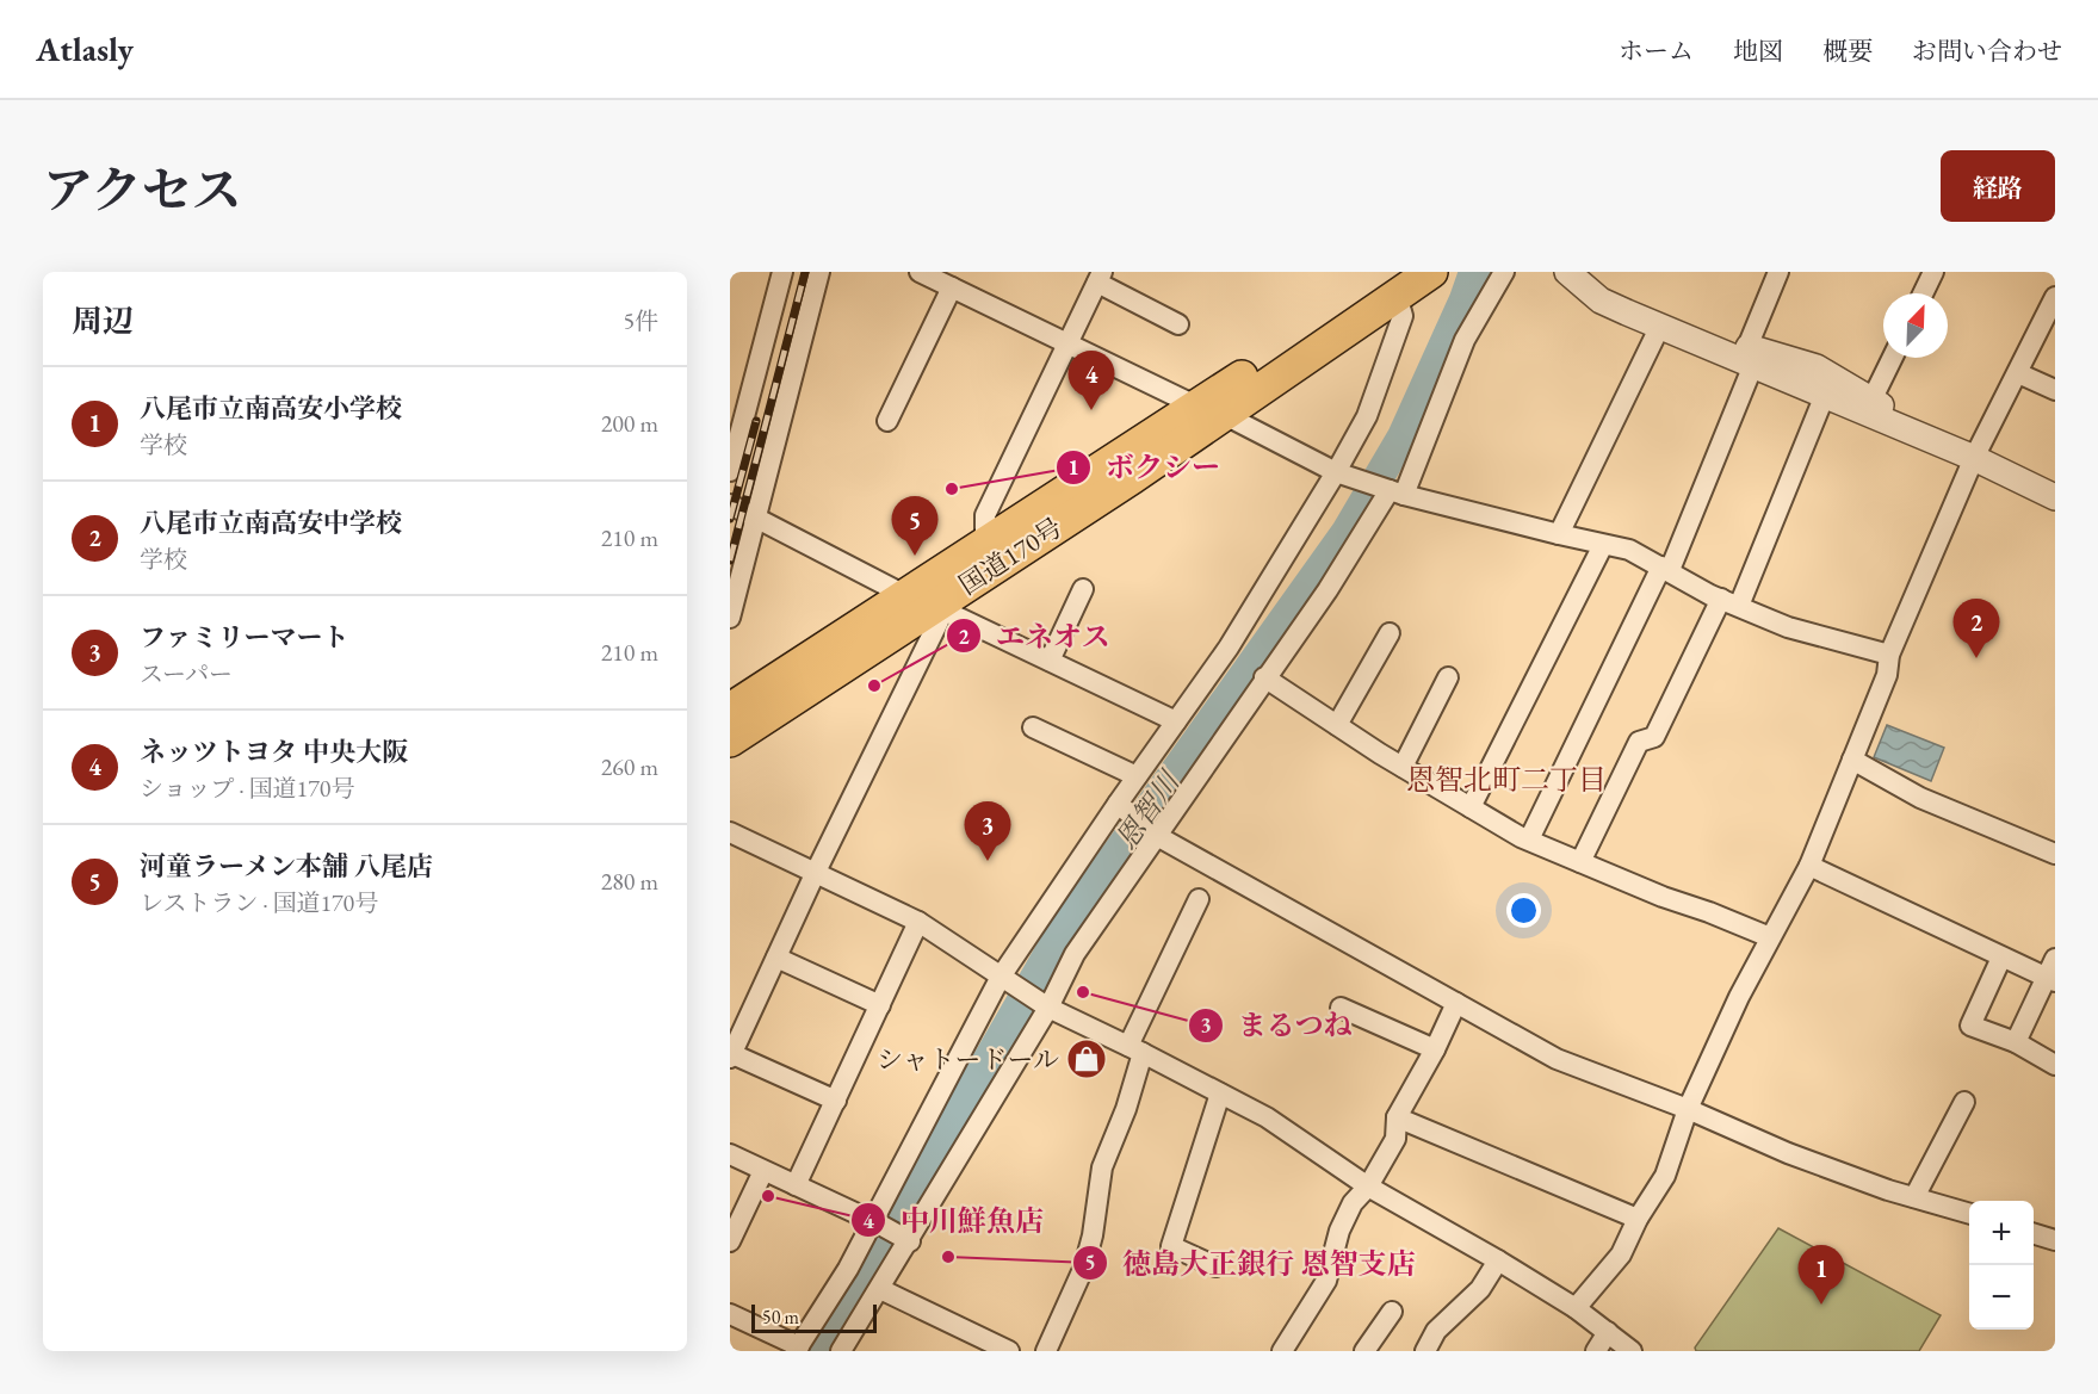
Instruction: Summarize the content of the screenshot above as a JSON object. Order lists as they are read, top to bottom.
{
  "streets": {
    "highway": ["国道170号"]
  },
  "districts": ["恩智北町二丁目"],
  "water": ["恩智川"],
  "places": {
    "other": [
      "ボクシー",
      "エネオス",
      "まるつね",
      "中川鮮魚店",
      "徳島大正銀行 恩智支店"
    ],
    "shop": ["シャトードール"]
  },
  "scale_bar": "50 m",
  "north": "top right",
  "page": {
    "header": "Atlasly",
    "nav": [
      "ホーム",
      "地図",
      "概要",
      "お問い合わせ"
    ],
    "title": "アクセス",
    "buttons": "経路",
    "heading": ["周辺", "5件"],
    "pins": [
      "4",
      "5",
      "2",
      "3",
      "1"
    ],
    "list": [
      {
        "mark": "1",
        "name": "八尾市立南高安小学校",
        "note": "学校",
        "value": "200 m"
      },
      {
        "mark": "2",
        "name": "八尾市立南高安中学校",
        "note": "学校",
        "value": "210 m"
      },
      {
        "mark": "3",
        "name": "ファミリーマート",
        "note": "スーパー",
        "value": "210 m"
      },
      {
        "mark": "4",
        "name": "ネッツトヨタ 中央大阪",
        "note": "ショップ · 国道170号",
        "value": "260 m"
      },
      {
        "mark": "5",
        "name": "河童ラーメン本舗 八尾店",
        "note": "レストラン · 国道170号",
        "value": "280 m"
      }
    ],
    "map_buttons": ["+", "−"],
    "scale": "50 m"
  }
}
